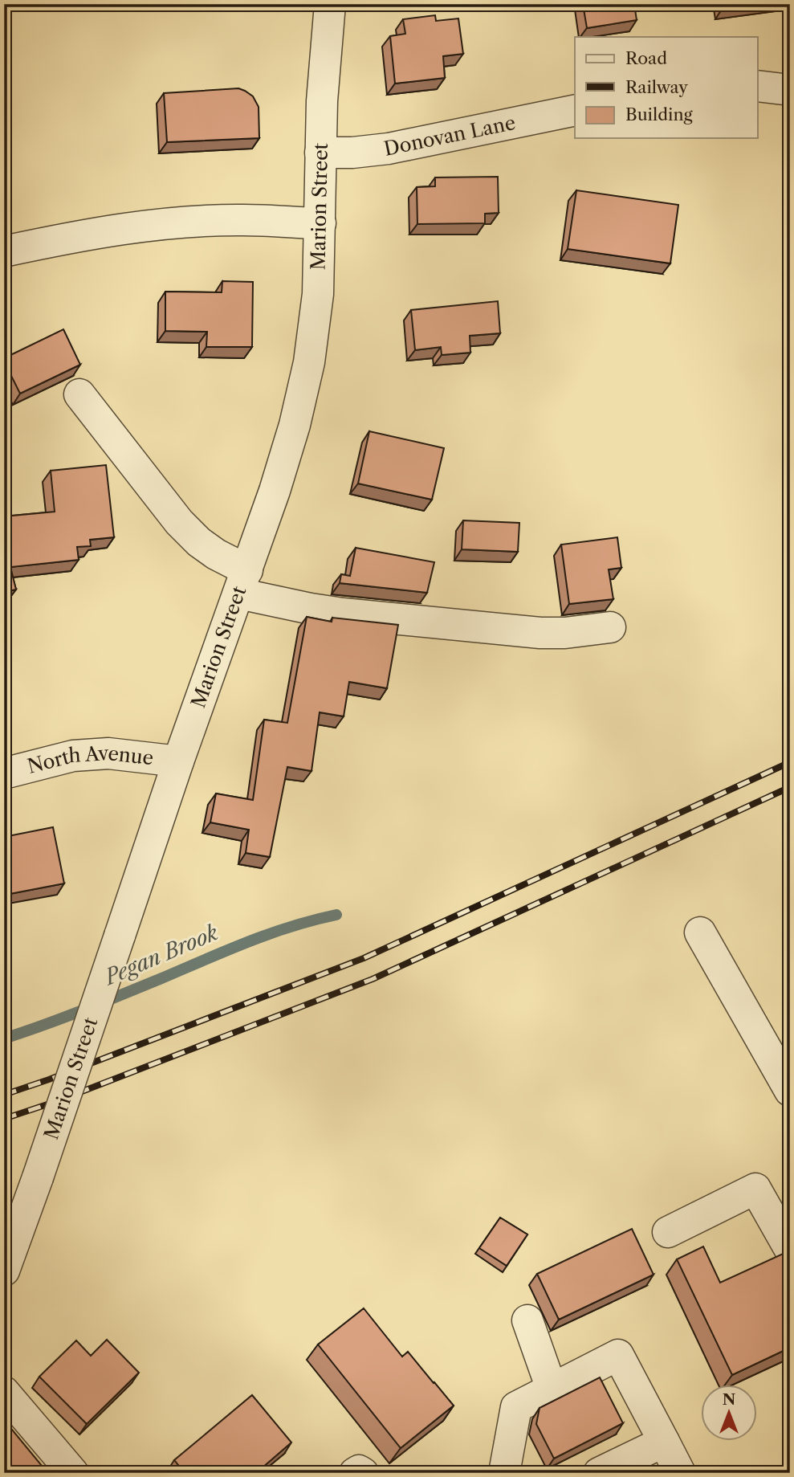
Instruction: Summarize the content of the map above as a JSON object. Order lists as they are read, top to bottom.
{
  "streets": {
    "street": ["Donovan Lane", "Marion Street", "North Avenue"]
  },
  "crossings": [
    ["Donovan Lane", "Marion Street"],
    ["Marion Street", "North Avenue"]
  ],
  "water": ["Pegan Brook"],
  "legend": ["Road", "Railway", "Building"],
  "north": "top"
}
